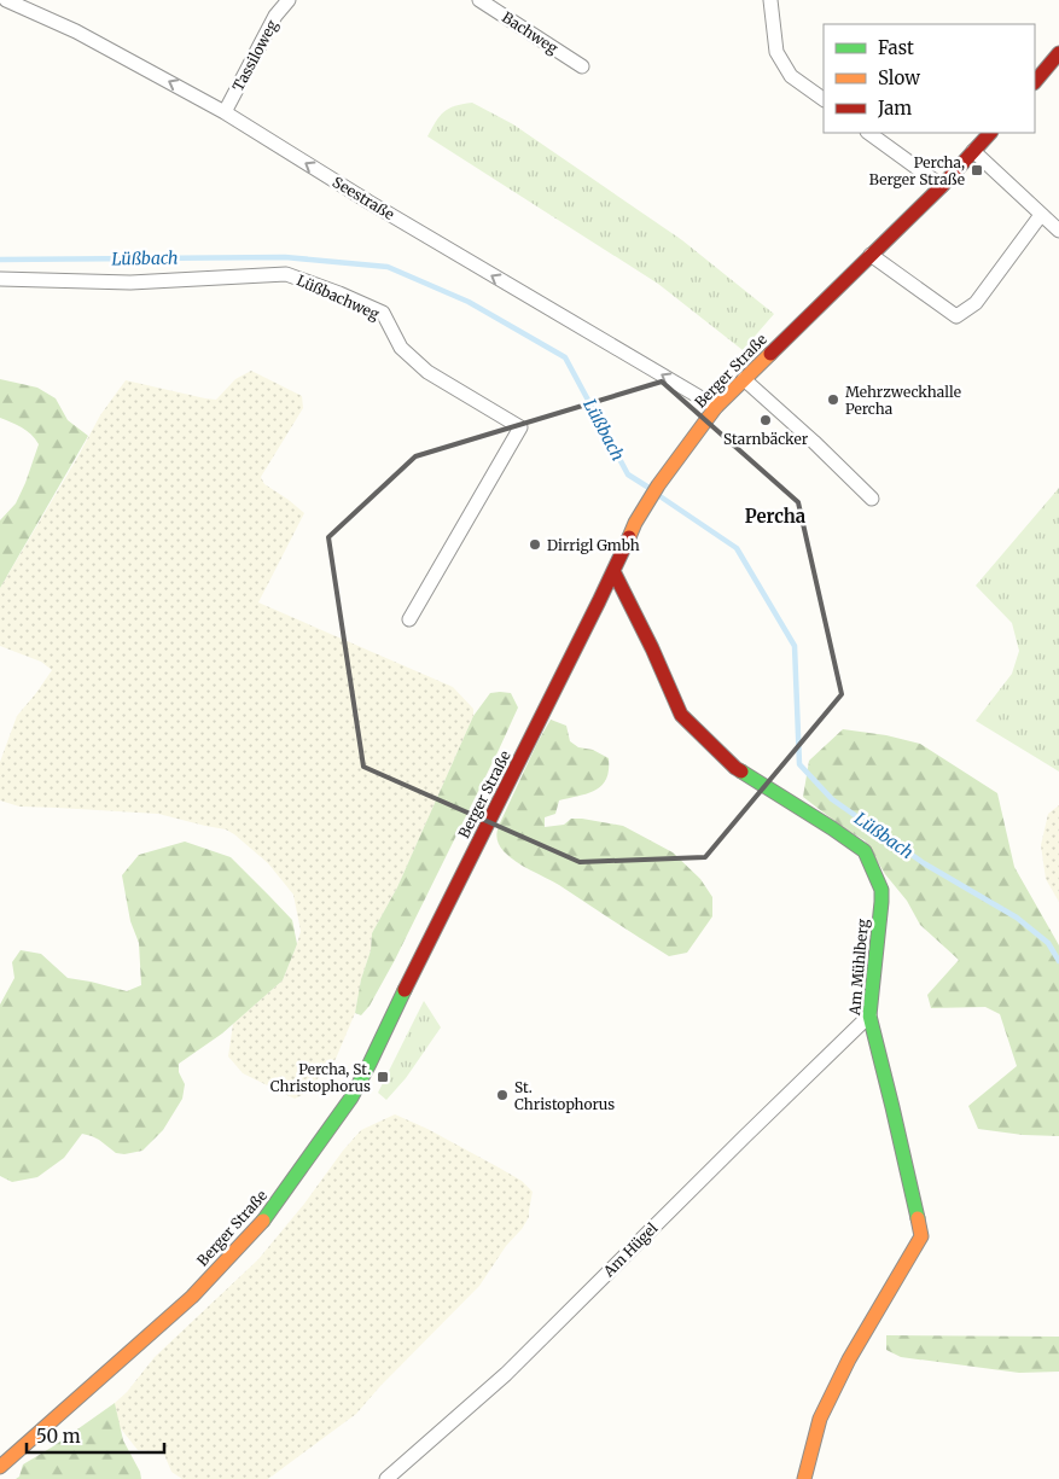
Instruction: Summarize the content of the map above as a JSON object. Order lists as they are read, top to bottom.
{
  "streets": {
    "main road": ["Berger Straße", "Am Mühlberg"],
    "street": [
      "Bachweg",
      "Tassiloweg",
      "Seestraße",
      "Lüßbachweg",
      "Am Hügel"
    ]
  },
  "crossings": [
    ["Tassiloweg", "Seestraße"],
    ["Seestraße", "Berger Straße"],
    ["Berger Straße", "Am Mühlberg"],
    ["Am Mühlberg", "Am Hügel"]
  ],
  "one_way": ["Seestraße"],
  "districts": ["Percha"],
  "water": ["Lüßbach"],
  "places": {
    "transit": ["Percha, Berger Straße", "Percha, St. Christophorus"],
    "other": [
      "Mehrzweckhalle Percha",
      "Starnbäcker",
      "Dirrigl Gmbh",
      "St. Christophorus"
    ]
  },
  "legend": ["Fast", "Slow", "Jam"],
  "scale_bar": "50 m"
}
